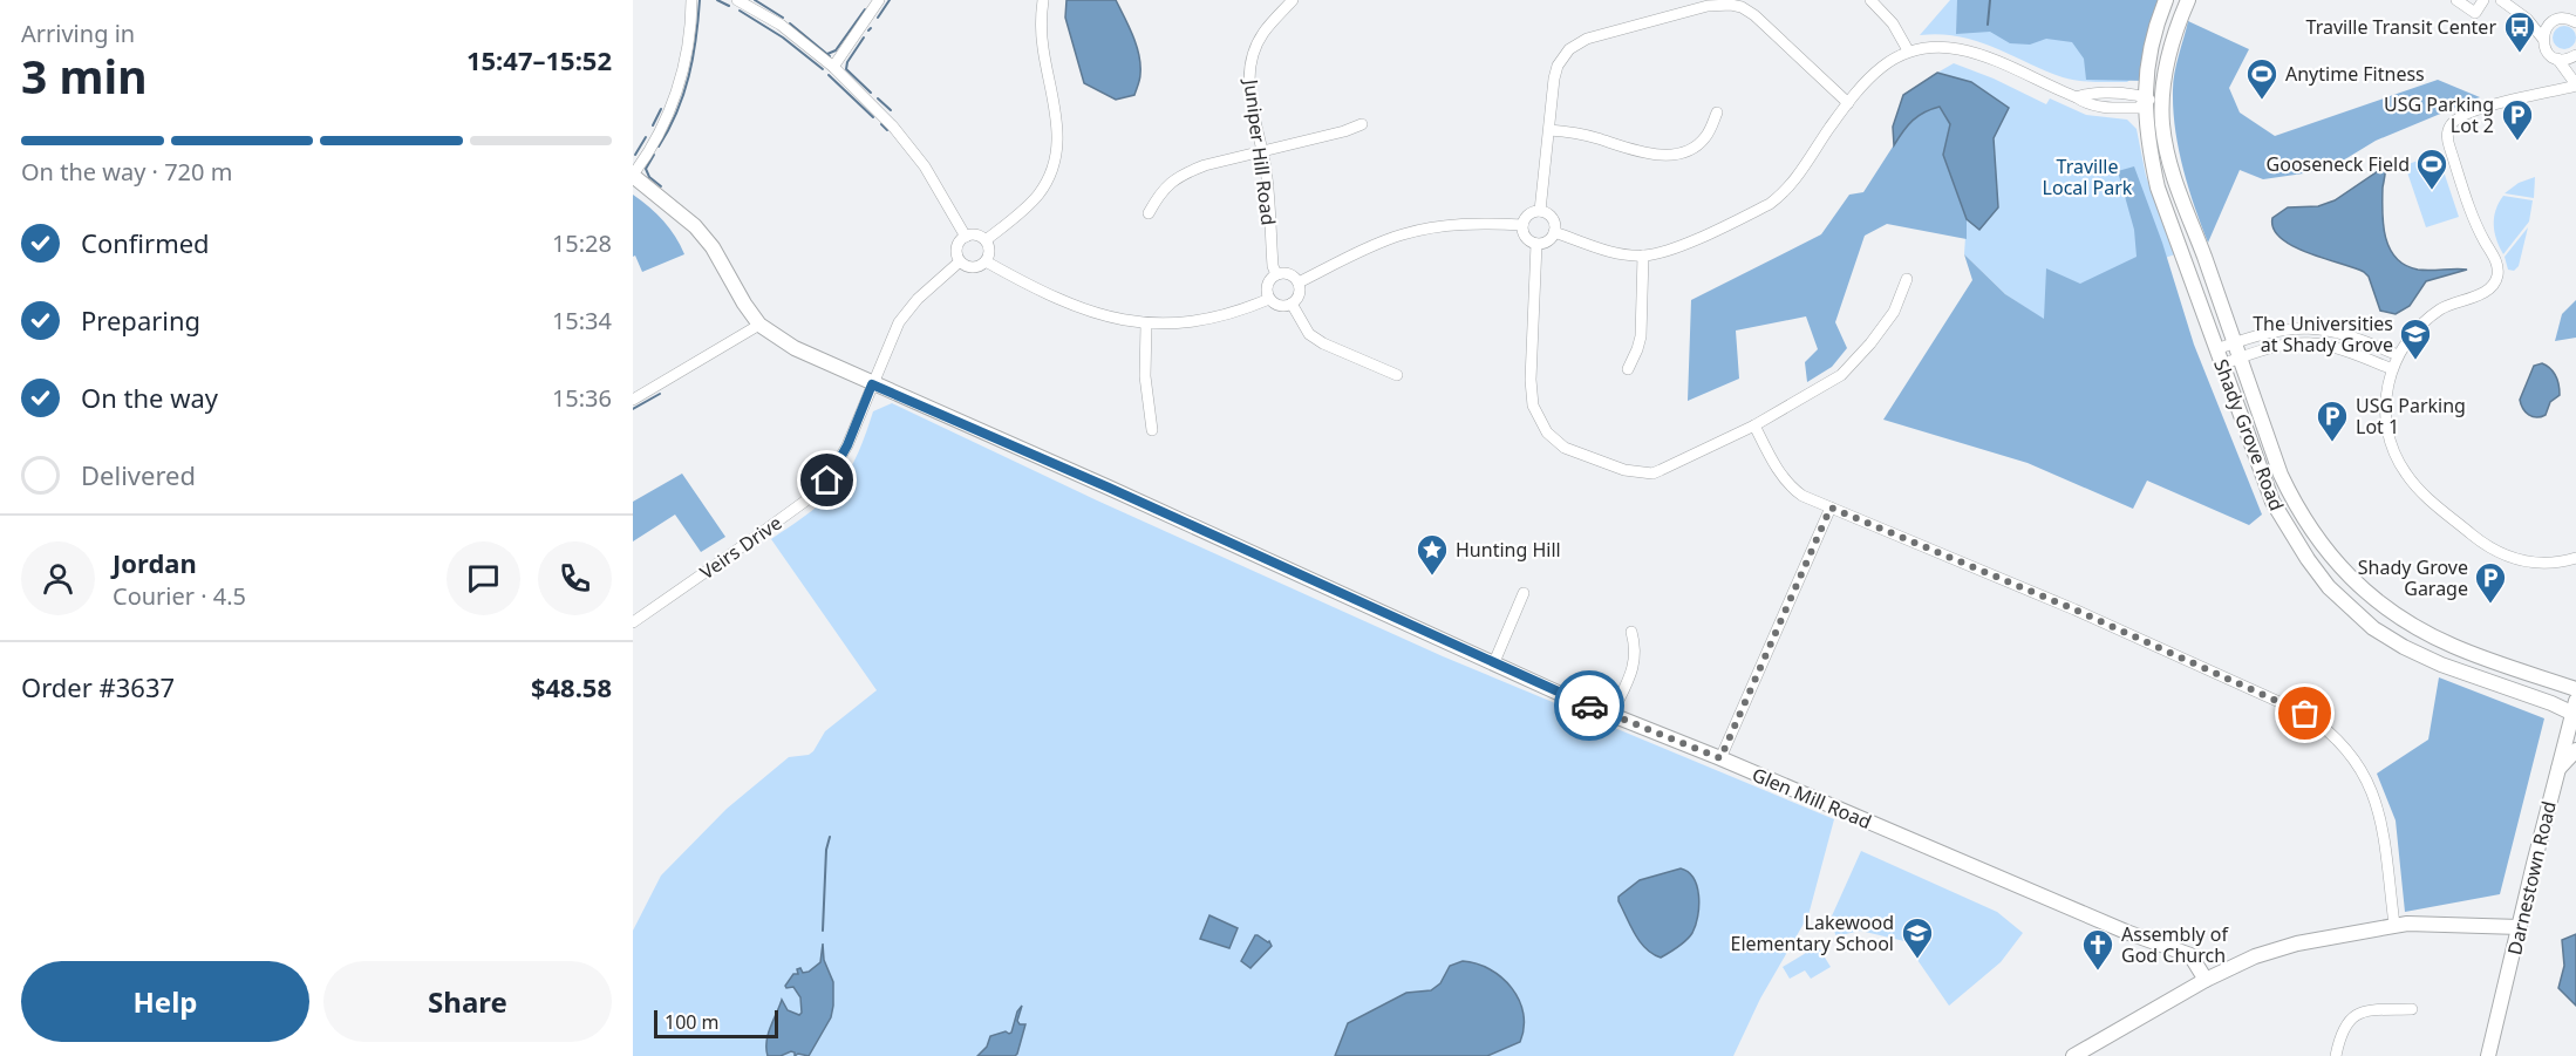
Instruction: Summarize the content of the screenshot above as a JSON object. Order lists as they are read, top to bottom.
{
  "streets": {
    "main road": ["Shady Grove Road", "Glen Mill Road", "Darnestown Road"],
    "street": ["Juniper Hill Road", "Veirs Drive"]
  },
  "crossings": [
    ["Shady Grove Road", "Darnestown Road"],
    ["Veirs Drive", "Glen Mill Road"]
  ],
  "parks": ["Traville Local Park"],
  "places": {
    "bus stop": ["Traville Transit Center"],
    "sports": ["Anytime Fitness", "Gooseneck Field"],
    "parking": ["USG Parking Lot 2", "USG Parking Lot 1", "Shady Grove Garage"],
    "school or university": ["The Universities at Shady Grove", "Lakewood Elementary School"],
    "place": ["Hunting Hill"],
    "church": ["Assembly of God Church"]
  },
  "scale_bar": "100 m",
  "page": {
    "heading": ["3 min", "Arriving in", "15:47–15:52"],
    "panel": [
      "Jordan",
      "Courier · 4.5",
      "Order #3637",
      "$48.58"
    ],
    "bar": "On the way · 720 m",
    "list": [
      ["Confirmed", "15:28"],
      ["Preparing", "15:34"],
      ["On the way", "15:36"],
      "Delivered"
    ],
    "buttons": ["Help", "Share"],
    "scale": "100 m"
  }
}
